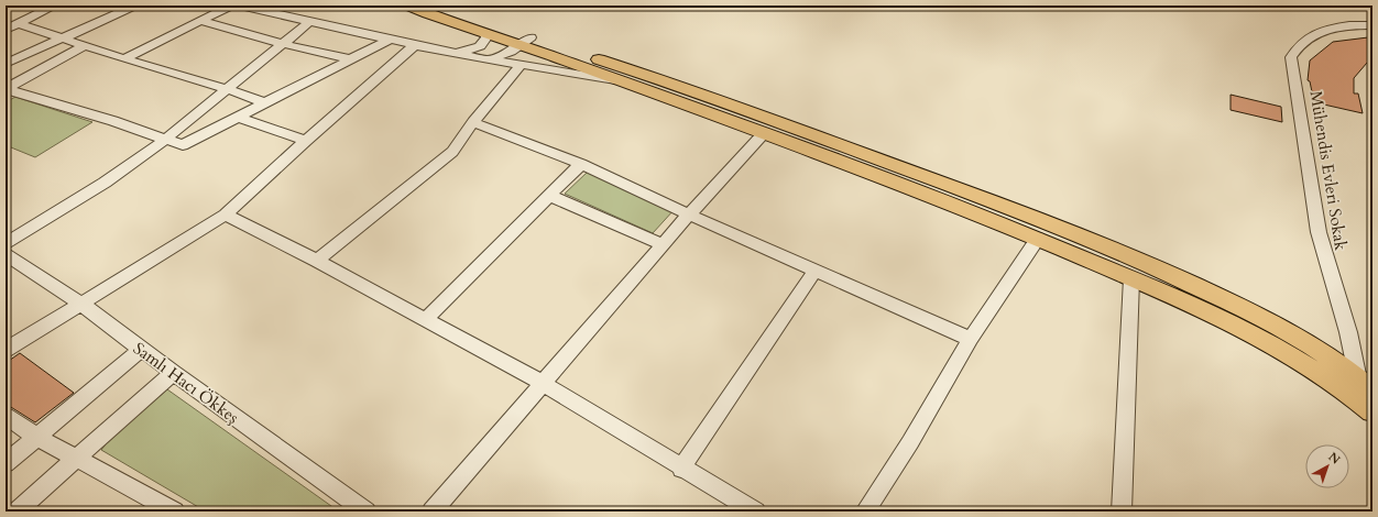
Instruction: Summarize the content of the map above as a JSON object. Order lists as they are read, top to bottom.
{
  "streets": {
    "street": ["Mühendis Evleri Sokak", "Samlı Hacı Ökkeş"]
  },
  "north": "top right"
}
